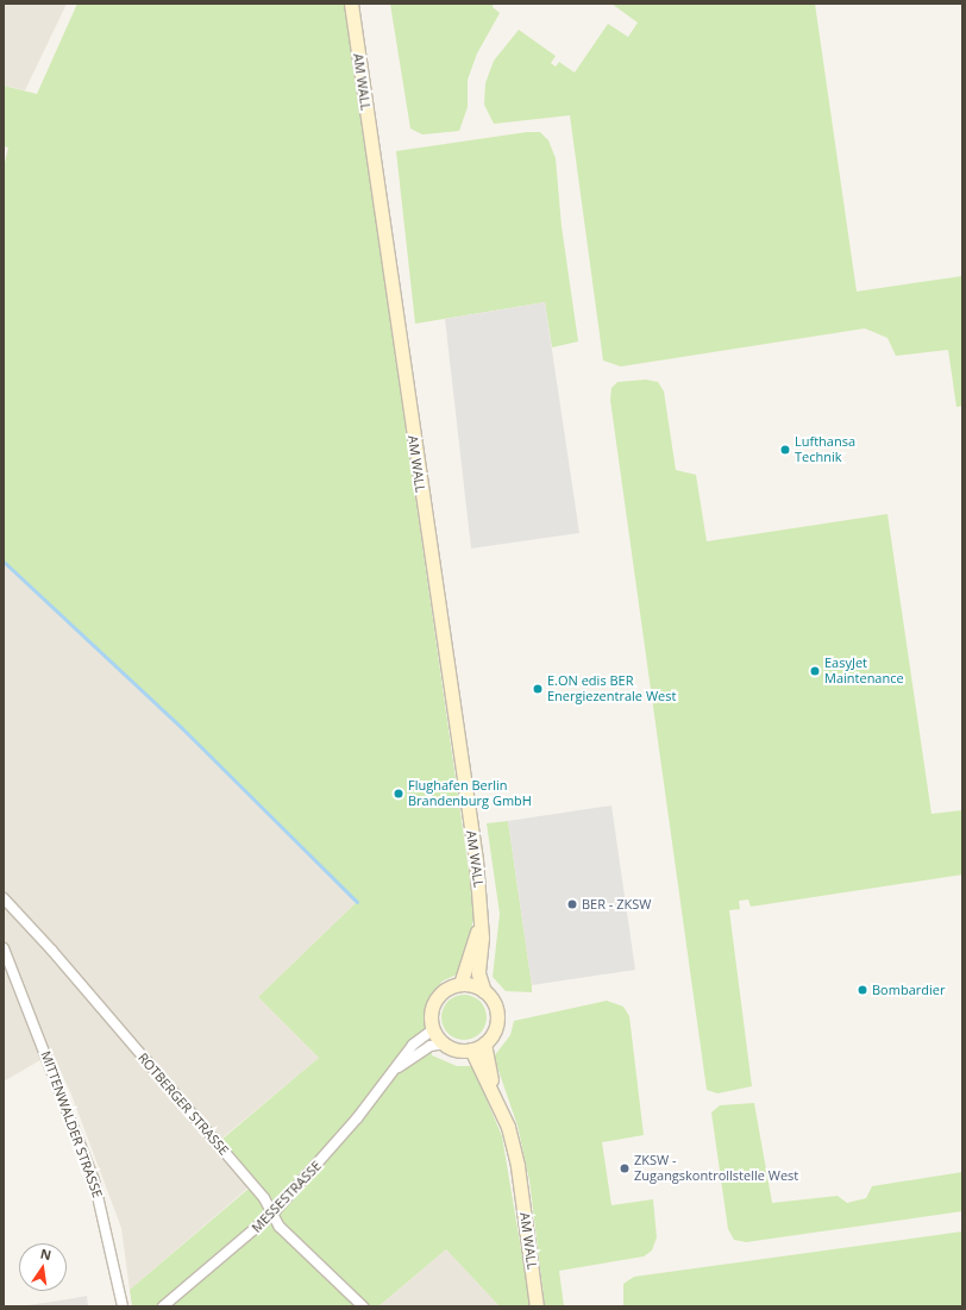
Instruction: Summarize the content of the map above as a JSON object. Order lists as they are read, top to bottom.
{
  "streets": {
    "street": [
      "AM WALL",
      "ROTBERGER STRASSE",
      "MITTENWALDER STRASSE",
      "MESSESTRASSE"
    ]
  },
  "crossings": [
    ["AM WALL", "MESSESTRASSE"],
    ["ROTBERGER STRASSE", "MESSESTRASSE"]
  ],
  "places": [
    "Lufthansa Technik",
    "EasyJet Maintenance",
    "E.ON edis BER Energiezentrale West",
    "Flughafen Berlin Brandenburg GmbH",
    "BER - ZKSW",
    "Bombardier",
    "ZKSW - Zugangskontrollstelle West"
  ],
  "north": "top"
}
